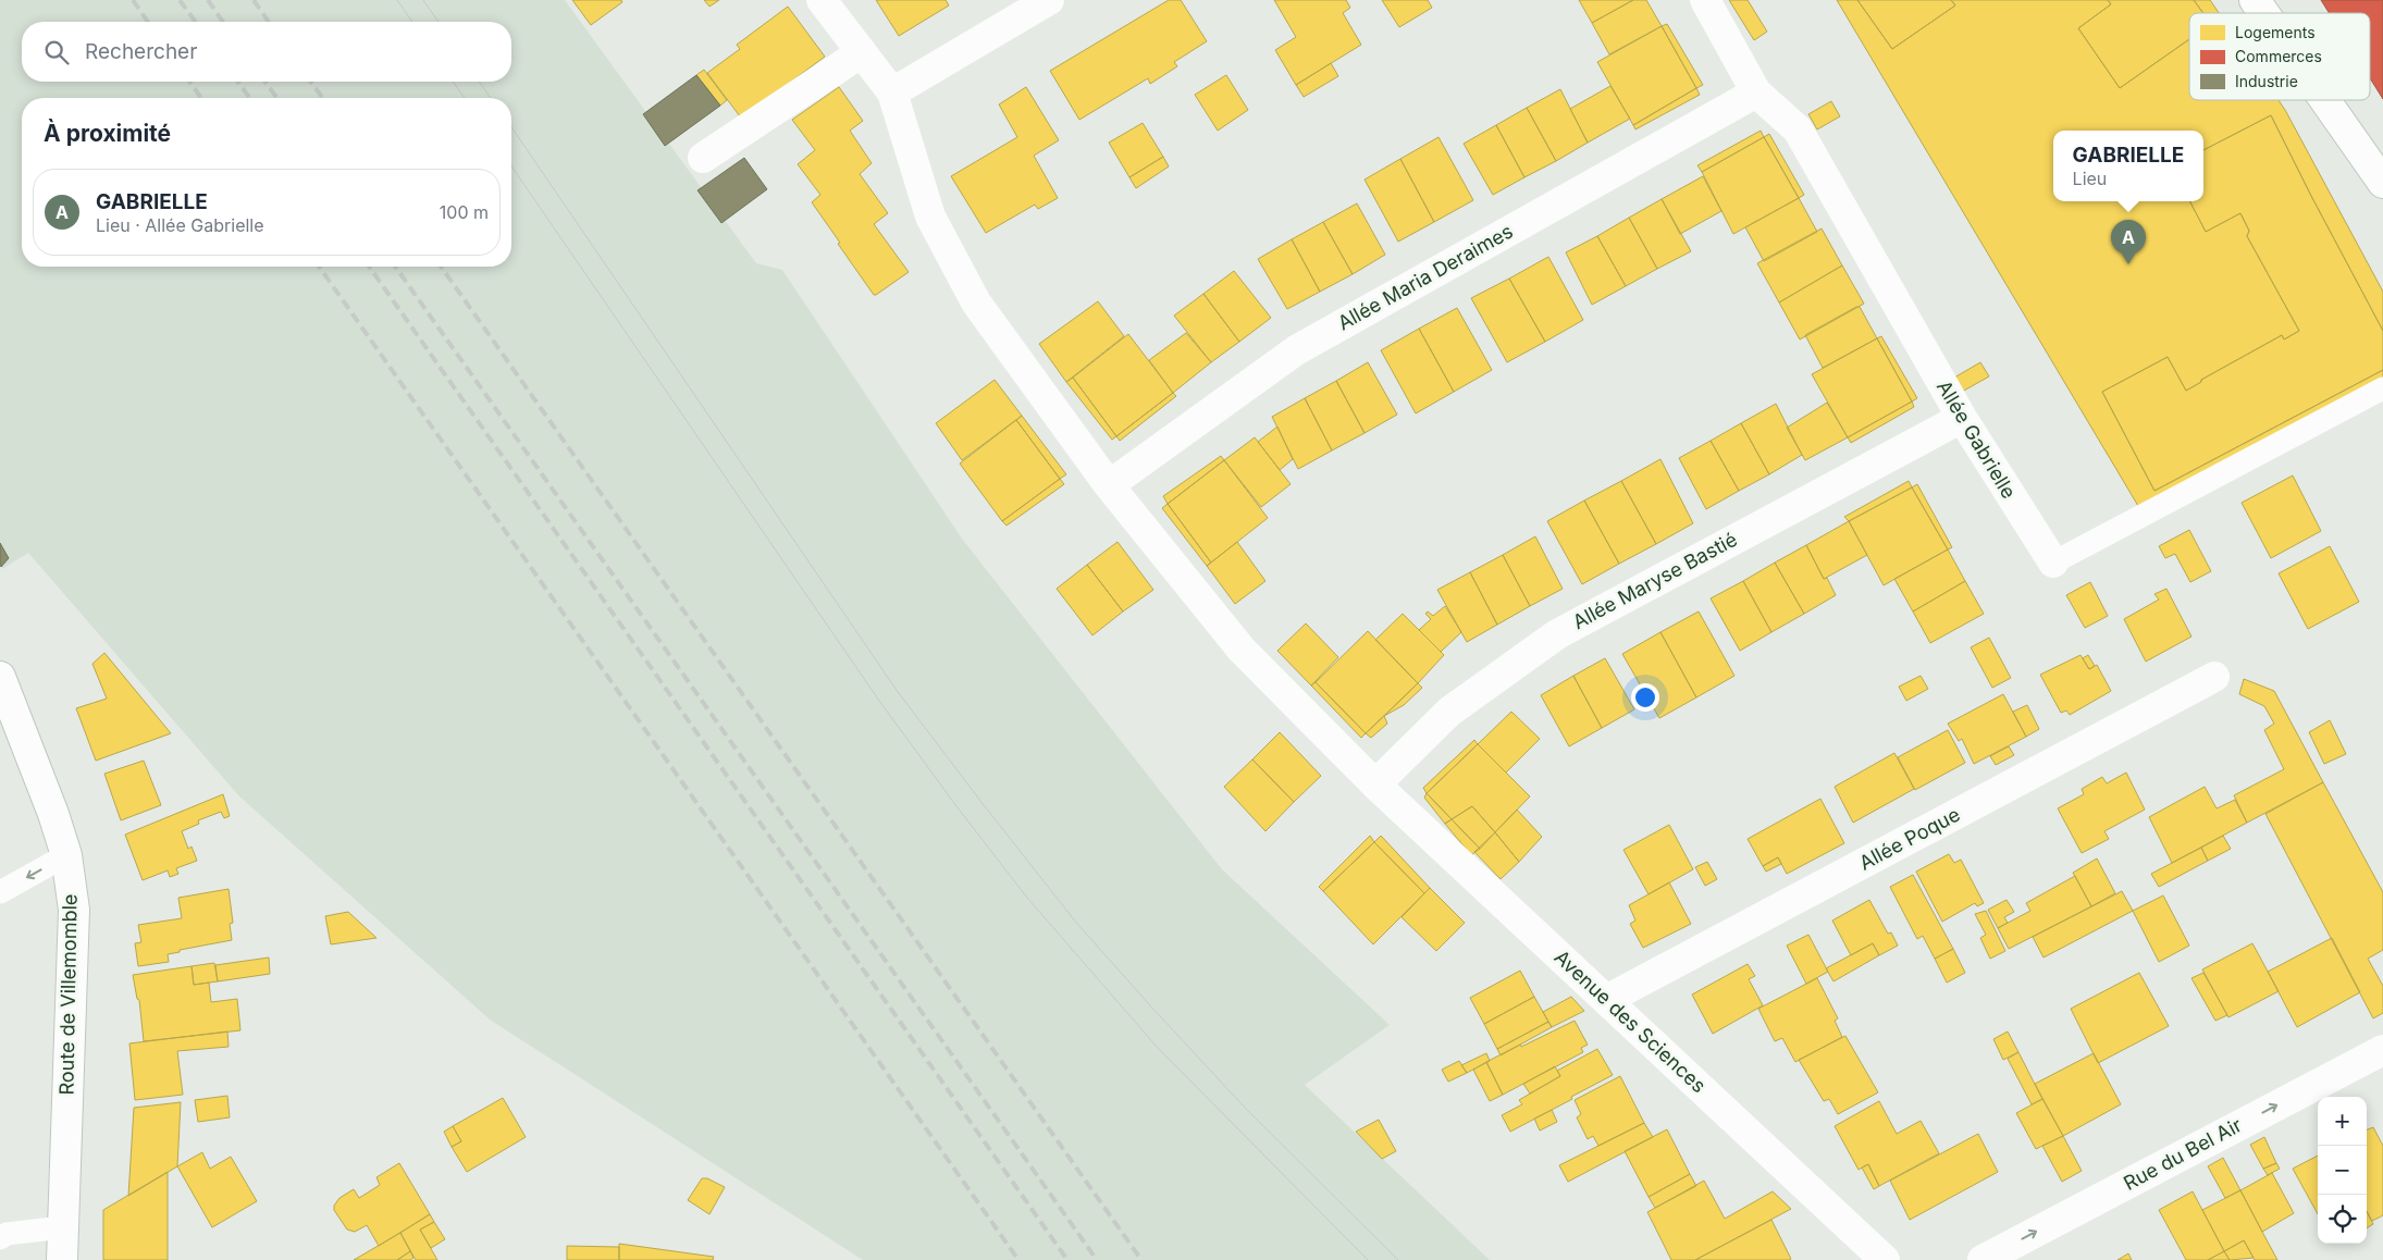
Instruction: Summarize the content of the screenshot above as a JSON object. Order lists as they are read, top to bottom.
{
  "streets": {
    "street": [
      "Allée Maria Deraimes",
      "Allée Gabrielle",
      "Allée Maryse Bastié",
      "Allée Poque",
      "Route de Villemomble",
      "Avenue des Sciences",
      "Rue du Bel Air"
    ]
  },
  "crossings": [
    ["Allée Maria Deraimes", "Allée Gabrielle"],
    ["Allée Maria Deraimes", "Avenue des Sciences"],
    ["Allée Gabrielle", "Allée Maryse Bastié"],
    ["Allée Maryse Bastié", "Avenue des Sciences"],
    ["Allée Poque", "Avenue des Sciences"]
  ],
  "one_way": ["Rue du Bel Air"],
  "legend": ["Logements", "Commerces", "Industrie"],
  "page": {
    "search": "Rechercher",
    "heading": "À proximité",
    "popup": ["GABRIELLE", "Lieu"],
    "list": [
      {
        "mark": "A",
        "name": "GABRIELLE",
        "note": "Lieu · Allée Gabrielle",
        "value": "100 m"
      }
    ],
    "pins": "A",
    "map_buttons": ["+", "−"]
  }
}
